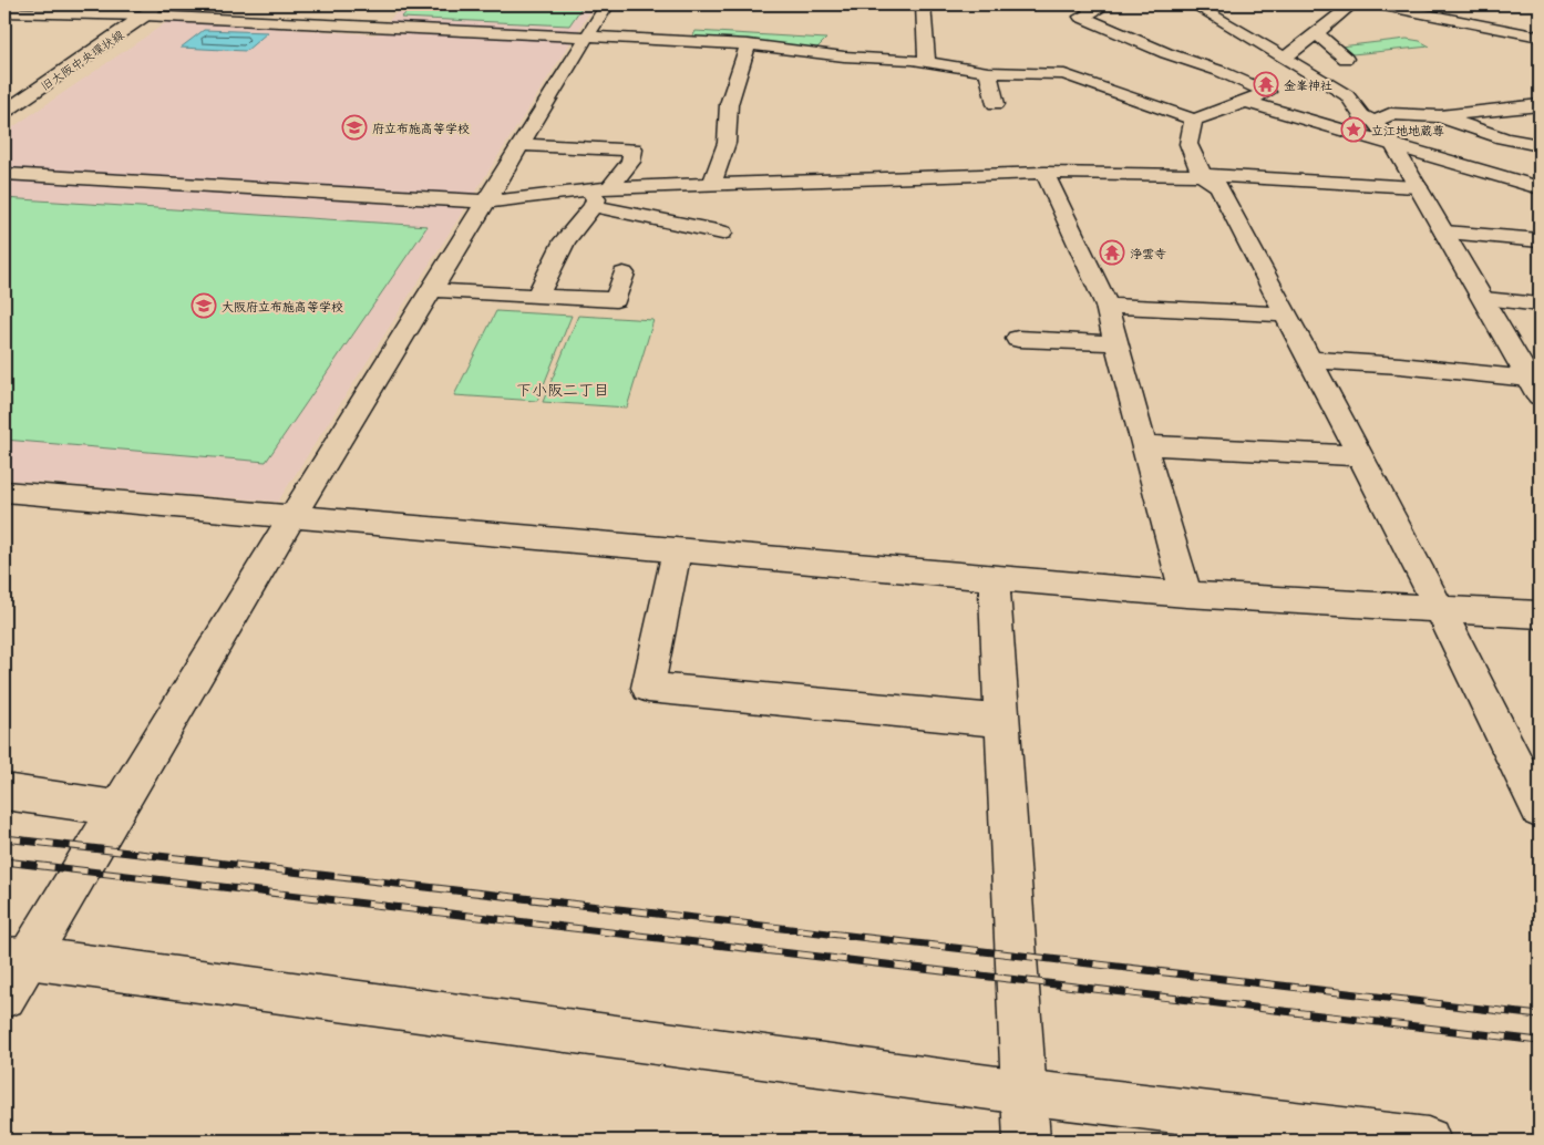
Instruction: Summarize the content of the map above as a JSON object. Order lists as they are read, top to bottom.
{
  "streets": {
    "street": ["旧大阪中央環状線"]
  },
  "districts": ["下小阪二丁目"],
  "places": {
    "temple": ["金峯神社", "浄雲寺"],
    "school or university": ["府立布施高等学校", "大阪府立布施高等学校"],
    "place": ["立江地地蔵尊"]
  }
}
